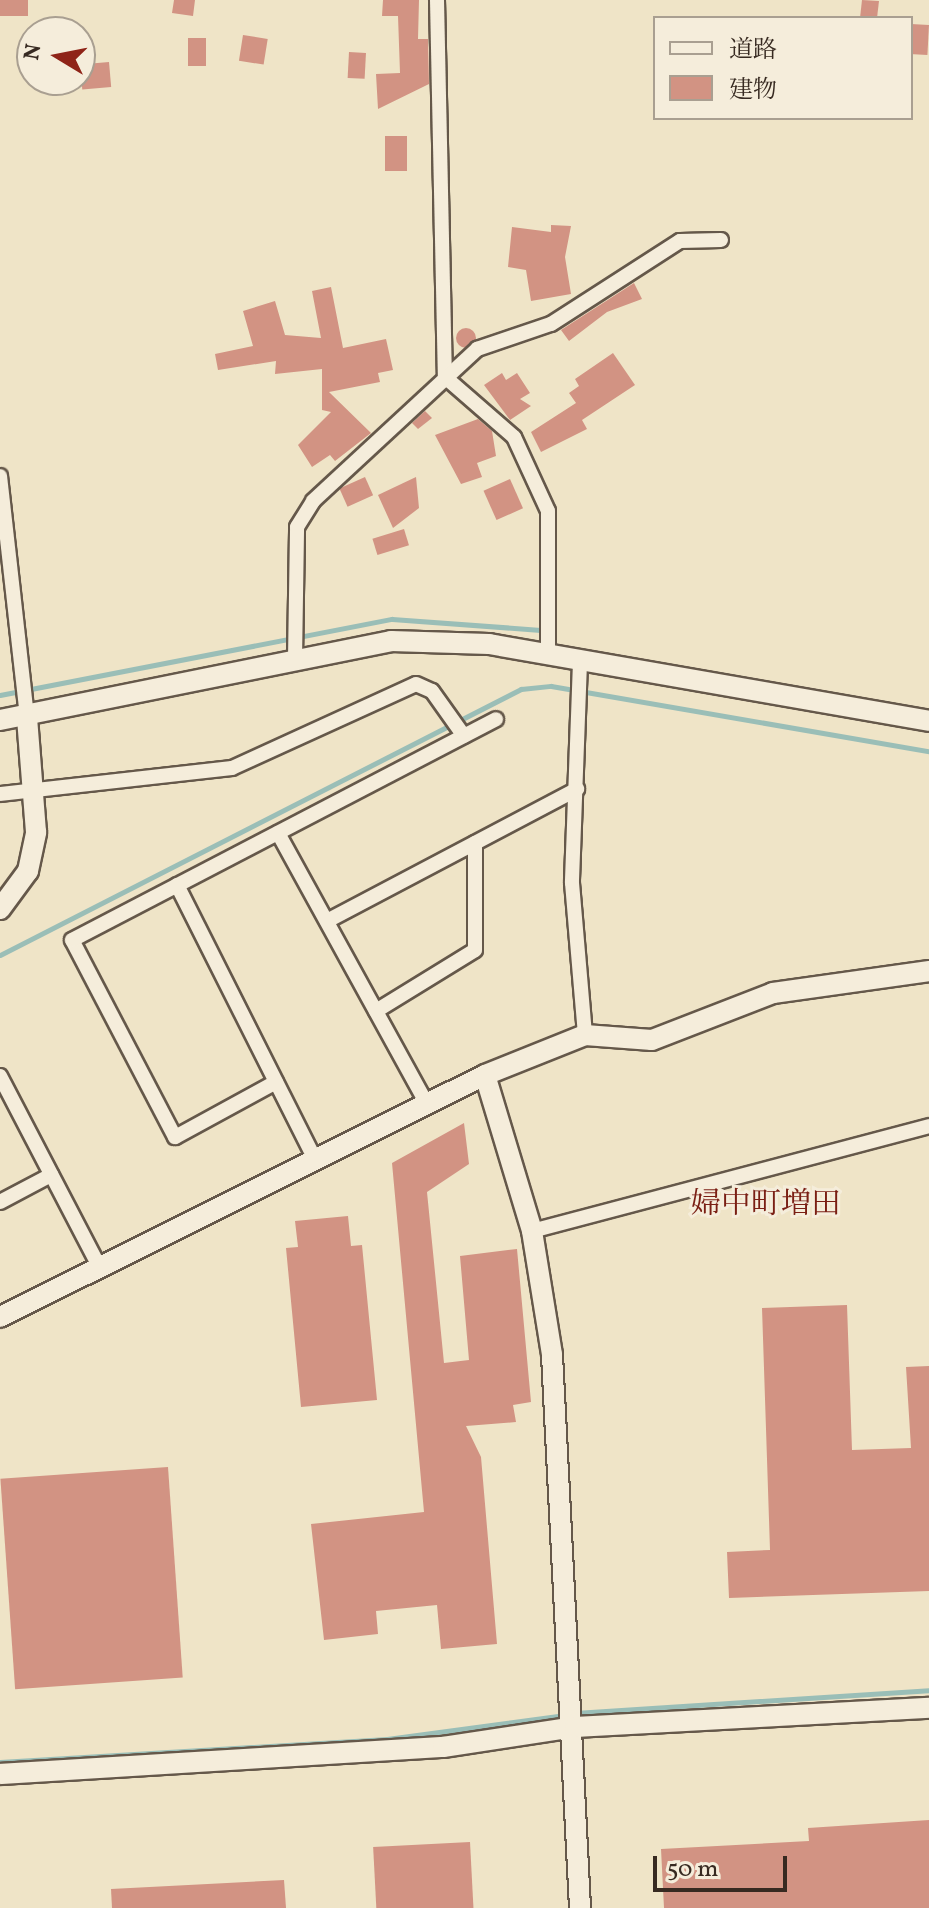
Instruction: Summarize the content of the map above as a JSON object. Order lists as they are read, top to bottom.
{
  "districts": ["婦中町増田"],
  "legend": ["道路", "建物"],
  "scale_bar": "50 m",
  "north": "left"
}
